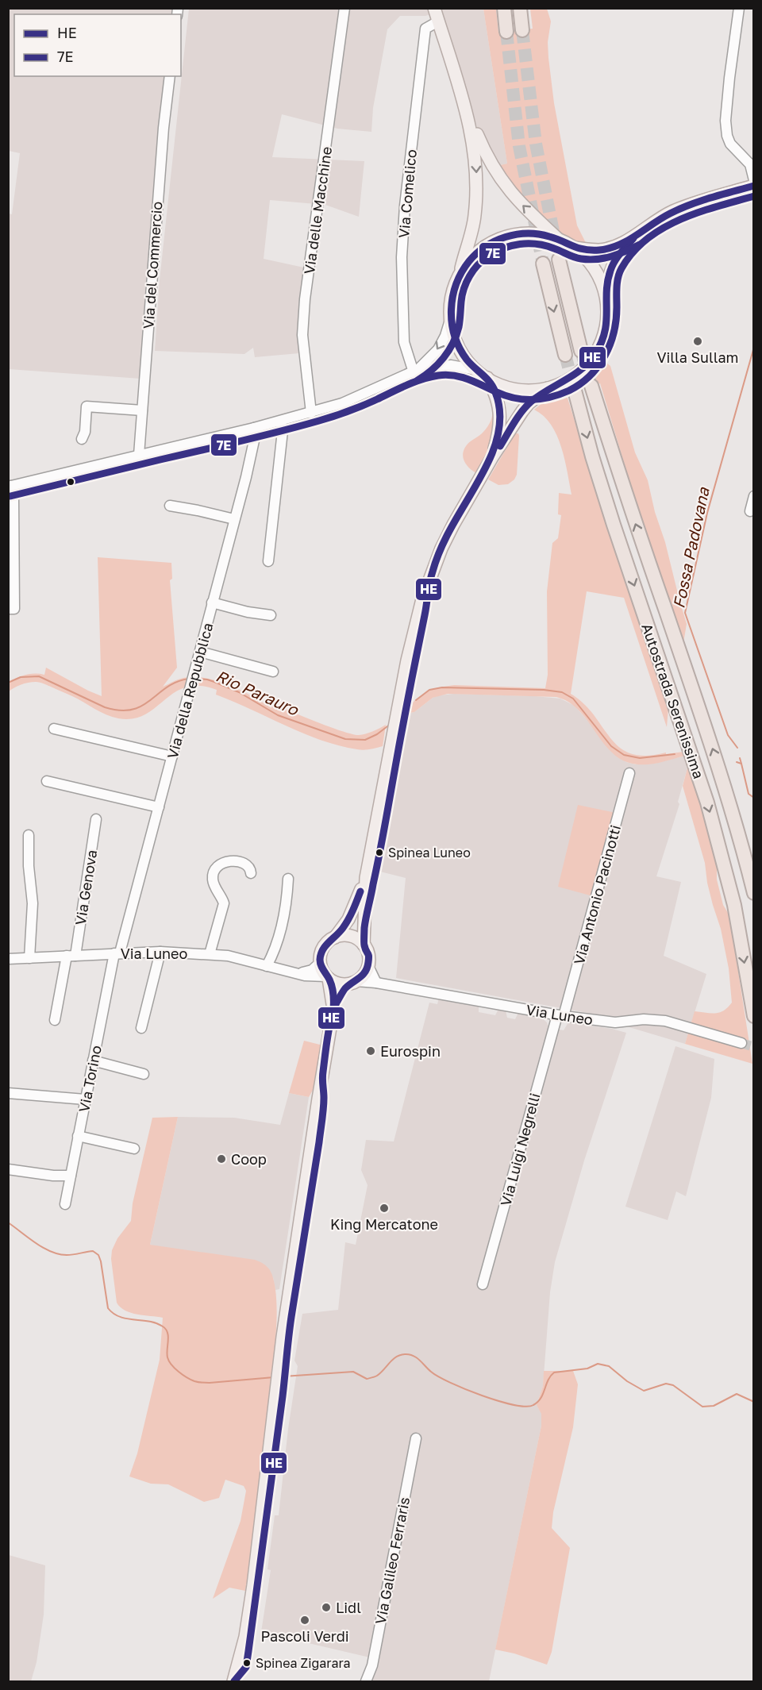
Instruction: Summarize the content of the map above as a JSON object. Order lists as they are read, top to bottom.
{
  "streets": {
    "highway": ["Autostrada Serenissima"],
    "street": [
      "Via Comelico",
      "Via delle Macchine",
      "Via del Commercio",
      "Via della Repubblica",
      "Via Genova",
      "Via Antonio Pacinotti",
      "Via Luneo",
      "Via Torino",
      "Via Luigi Negrelli",
      "Via Galileo Ferraris"
    ]
  },
  "crossings": [
    ["Via della Repubblica", "Via Luneo"],
    ["Via della Repubblica", "Via Torino"],
    ["Via Genova", "Via Luneo"],
    ["Via Antonio Pacinotti", "Via Luneo"],
    ["Via Antonio Pacinotti", "Via Luigi Negrelli"],
    ["Via Luneo", "Via Torino"],
    ["Via Luneo", "Via Luigi Negrelli"]
  ],
  "water": ["Fossa Padovana", "Rio Parauro"],
  "places": [
    "Villa Sullam",
    "Spinea Luneo",
    "Eurospin",
    "Coop",
    "King Mercatone",
    "Lidl",
    "Pascoli Verdi",
    "Spinea Zigarara"
  ],
  "lines": ["transit line HE", "transit line 7E"],
  "legend": ["HE", "7E"]
}
